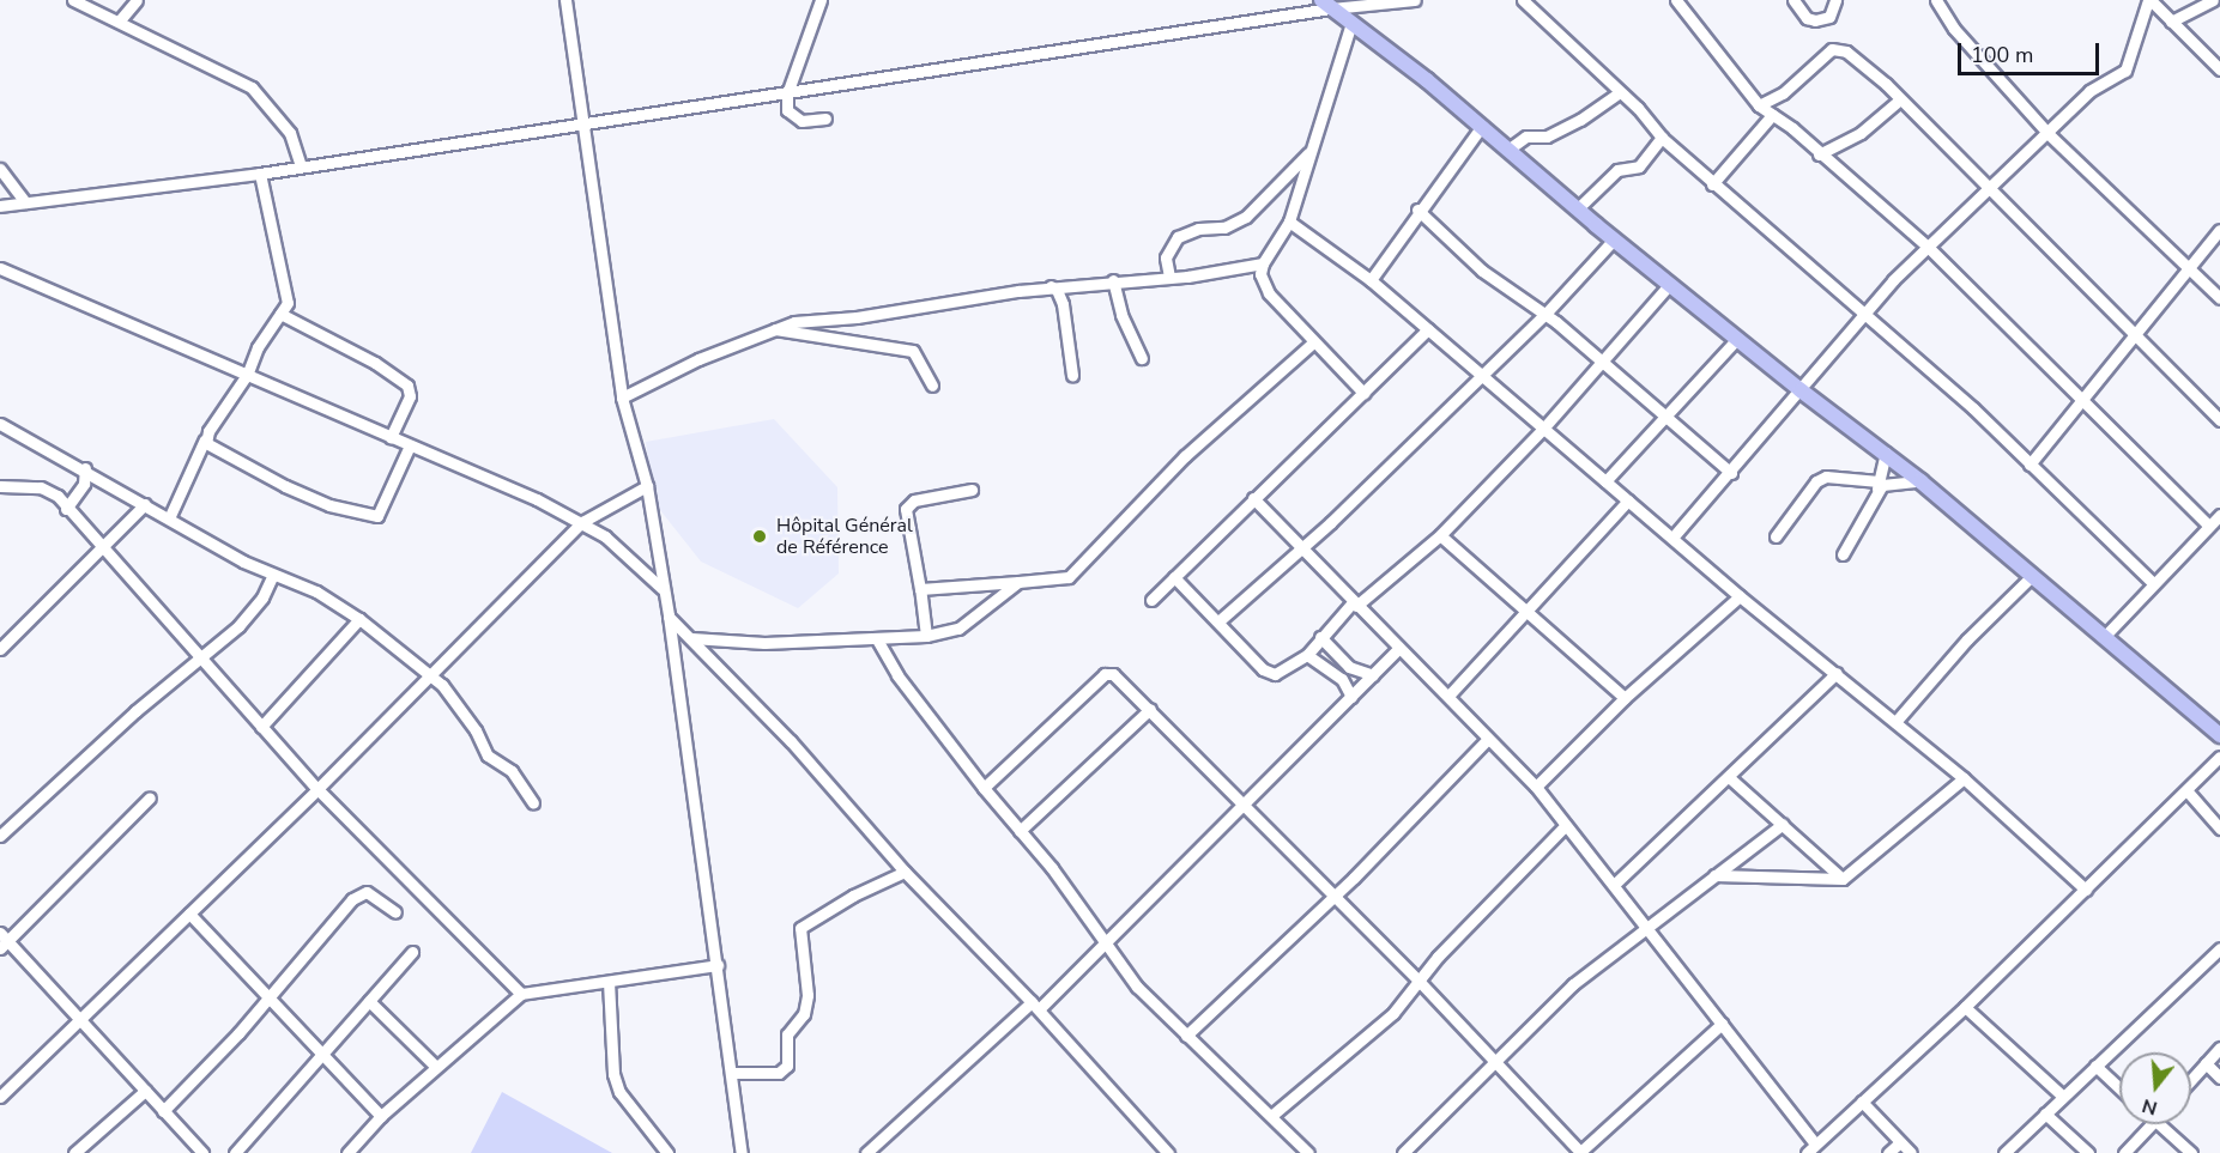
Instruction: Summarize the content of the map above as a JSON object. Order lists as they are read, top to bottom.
{
  "places": ["Hôpital Général de Référence"],
  "scale_bar": "100 m",
  "north": "bottom"
}
